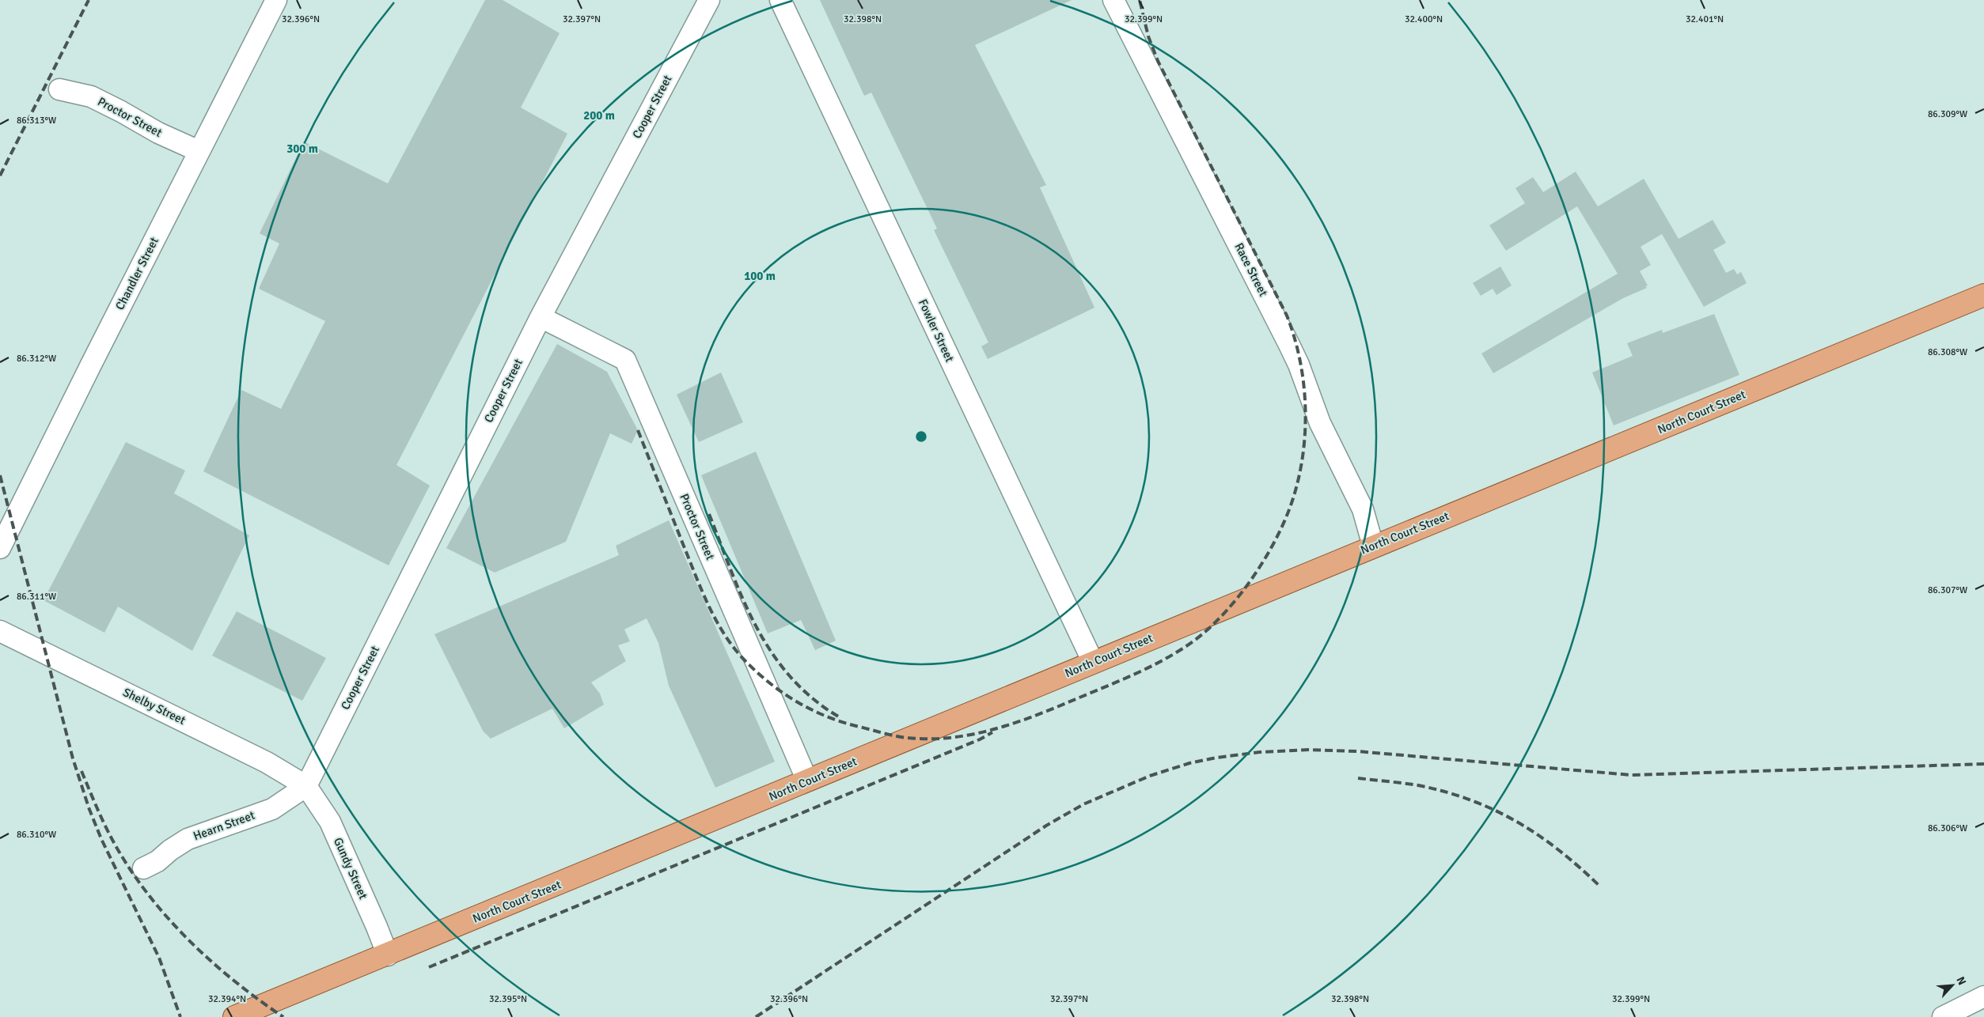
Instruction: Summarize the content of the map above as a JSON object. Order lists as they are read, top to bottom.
{
  "streets": {
    "main road": ["North Court Street"],
    "street": [
      "Cooper Street",
      "Proctor Street",
      "Race Street",
      "Chandler Street",
      "Fowler Street",
      "Shelby Street",
      "Hearn Street",
      "Gundy Street"
    ]
  },
  "crossings": [
    ["Cooper Street", "Proctor Street"],
    ["Cooper Street", "Shelby Street"],
    ["Cooper Street", "Hearn Street"],
    ["Cooper Street", "Gundy Street"],
    ["Proctor Street", "Chandler Street"],
    ["Proctor Street", "North Court Street"],
    ["Race Street", "North Court Street"],
    ["Fowler Street", "North Court Street"],
    ["North Court Street", "Gundy Street"],
    ["Shelby Street", "Hearn Street"],
    ["Shelby Street", "Gundy Street"],
    ["Hearn Street", "Gundy Street"]
  ],
  "north": "top right",
  "coordinates": [
    "32.396°N",
    "32.397°N",
    "32.398°N",
    "32.399°N",
    "32.400°N",
    "32.401°N",
    "86.309°W",
    "86.313°W",
    "86.308°W",
    "86.312°W",
    "86.307°W",
    "86.311°W",
    "86.306°W",
    "86.310°W",
    "32.394°N",
    "32.395°N"
  ],
  "rings": ["200 m", "300 m", "100 m"]
}
